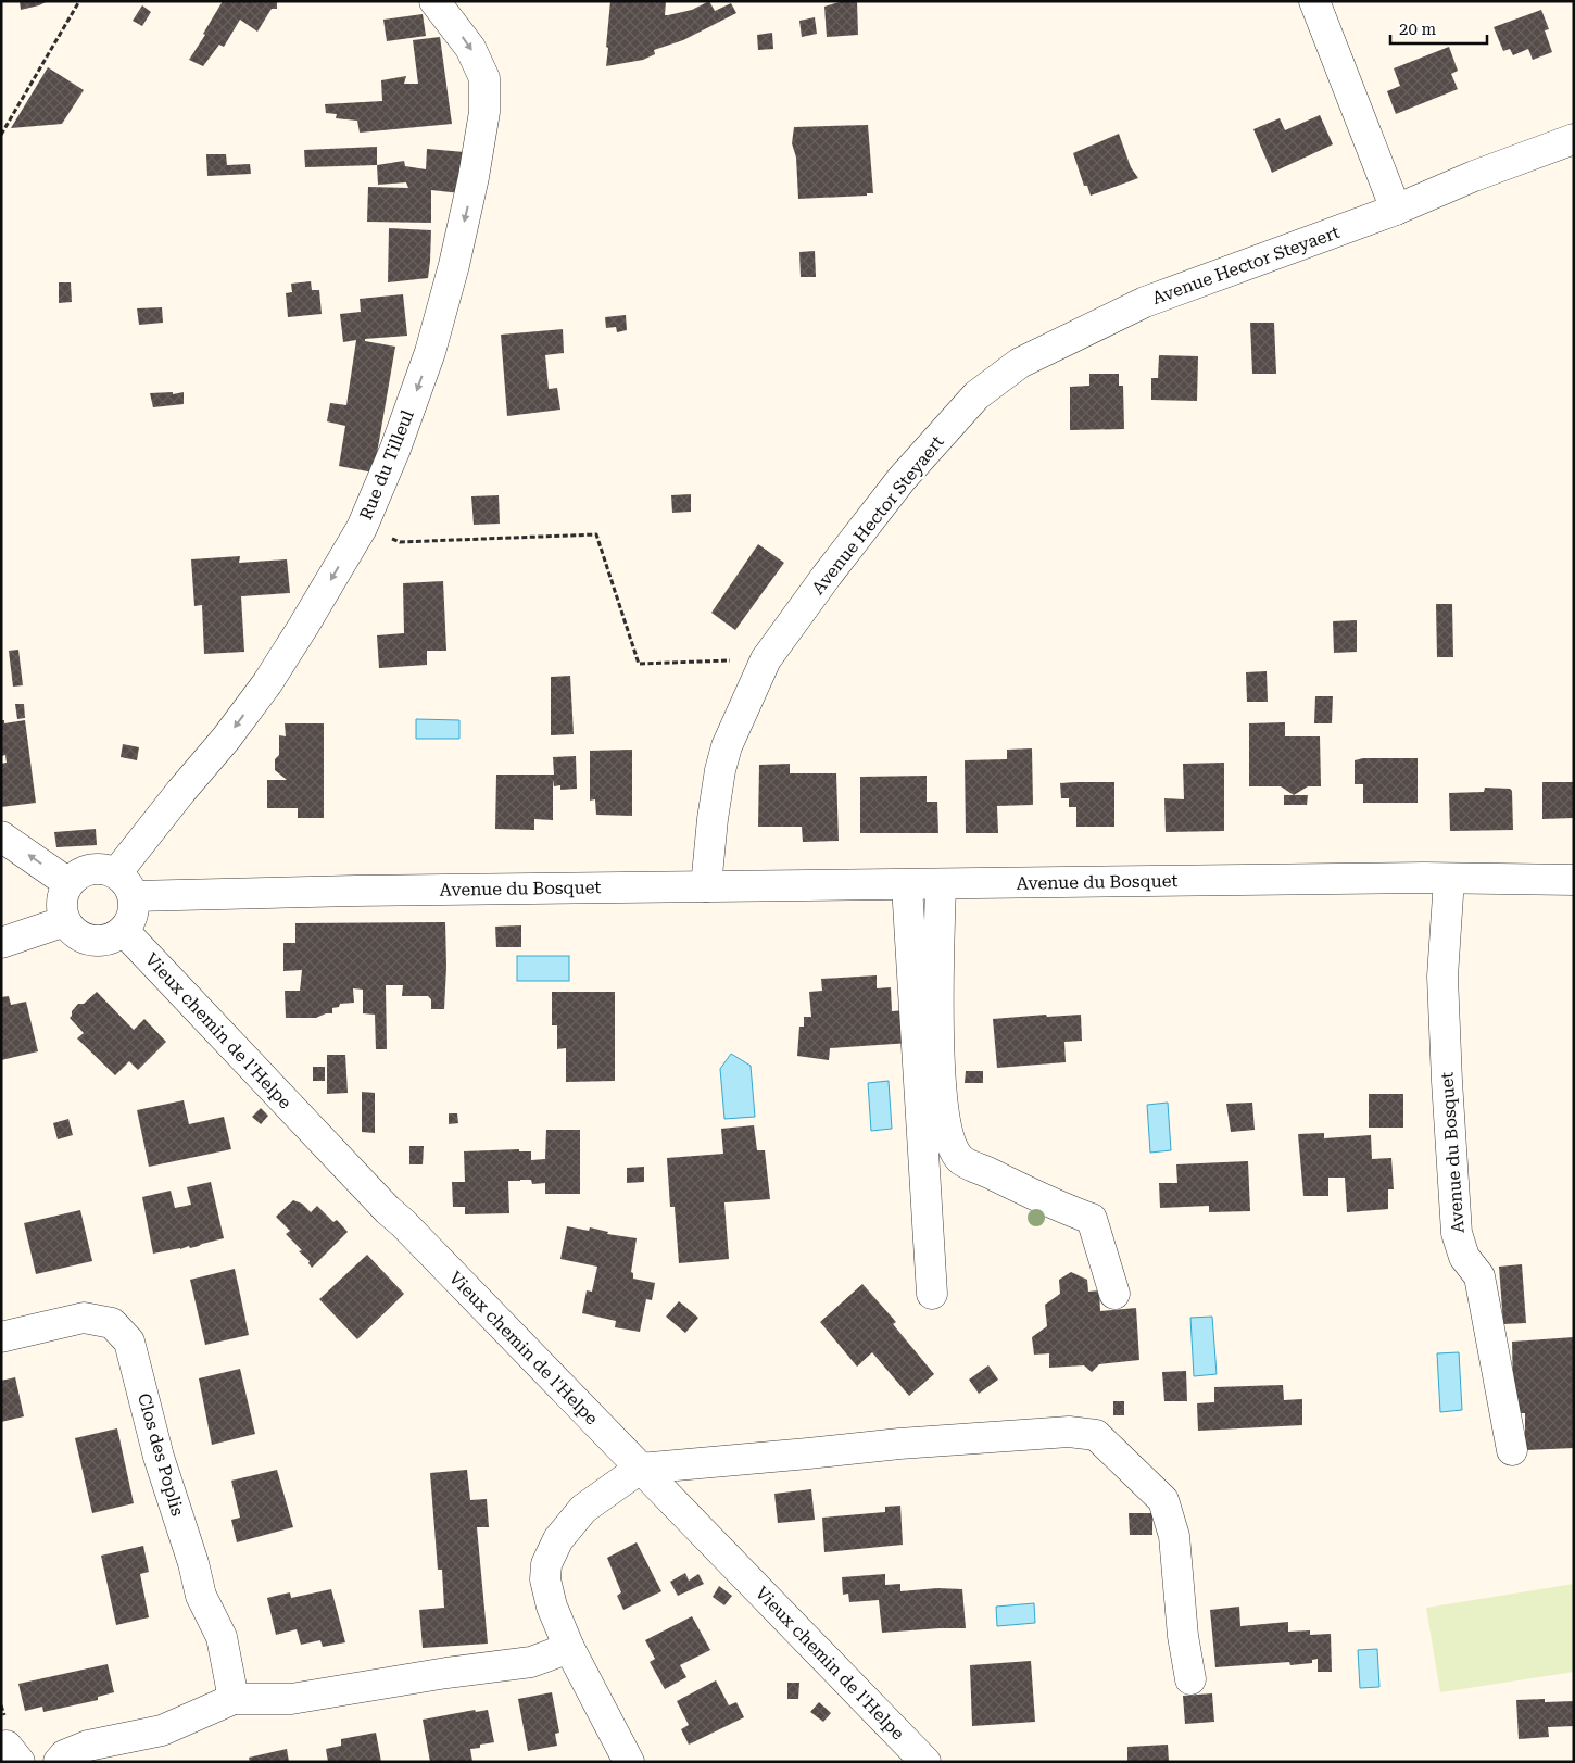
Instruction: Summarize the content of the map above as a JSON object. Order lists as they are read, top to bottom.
{
  "streets": {
    "street": [
      "Avenue Hector Steyaert",
      "Rue du Tilleul",
      "Avenue du Bosquet",
      "Vieux chemin de l'Helpe",
      "Clos des Poplis"
    ]
  },
  "crossings": [
    ["Avenue Hector Steyaert", "Avenue du Bosquet"],
    ["Rue du Tilleul", "Avenue du Bosquet"],
    ["Rue du Tilleul", "Vieux chemin de l'Helpe"],
    ["Avenue du Bosquet", "Vieux chemin de l'Helpe"]
  ],
  "one_way": ["Rue du Tilleul"],
  "scale_bar": "20 m"
}
